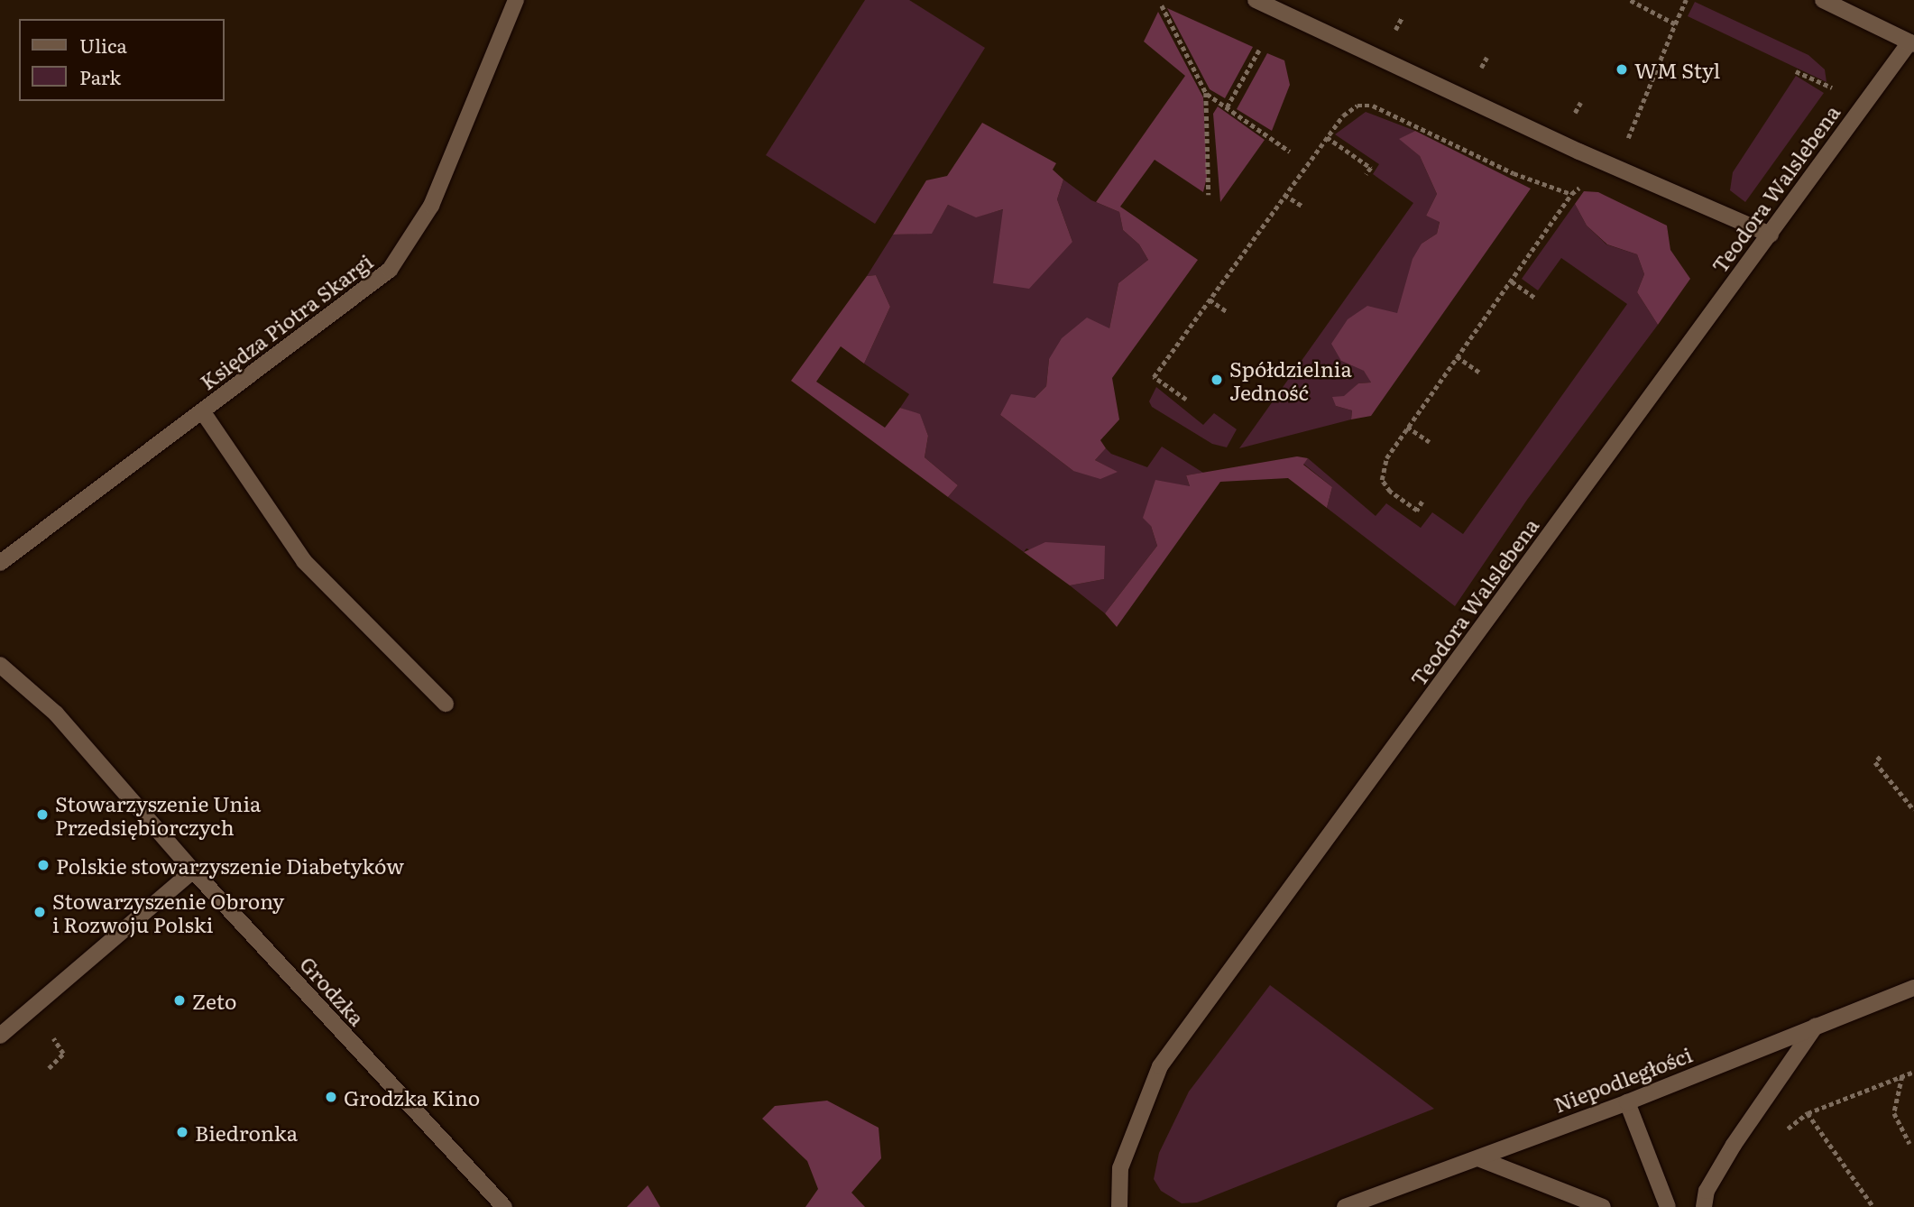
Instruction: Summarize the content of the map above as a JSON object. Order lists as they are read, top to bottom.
{
  "streets": {
    "street": [
      "Teodora Walslebena",
      "Księdza Piotra Skargi",
      "Grodzka",
      "Niepodległości"
    ]
  },
  "places": [
    "WM Styl",
    "Spółdzielnia Jedność",
    "Stowarzyszenie Unia Przedsiębiorczych",
    "Polskie stowarzyszenie Diabetyków",
    "Stowarzyszenie Obrony i Rozwoju Polski",
    "Zeto",
    "Grodzka Kino",
    "Biedronka"
  ],
  "legend": ["Ulica", "Park"]
}
